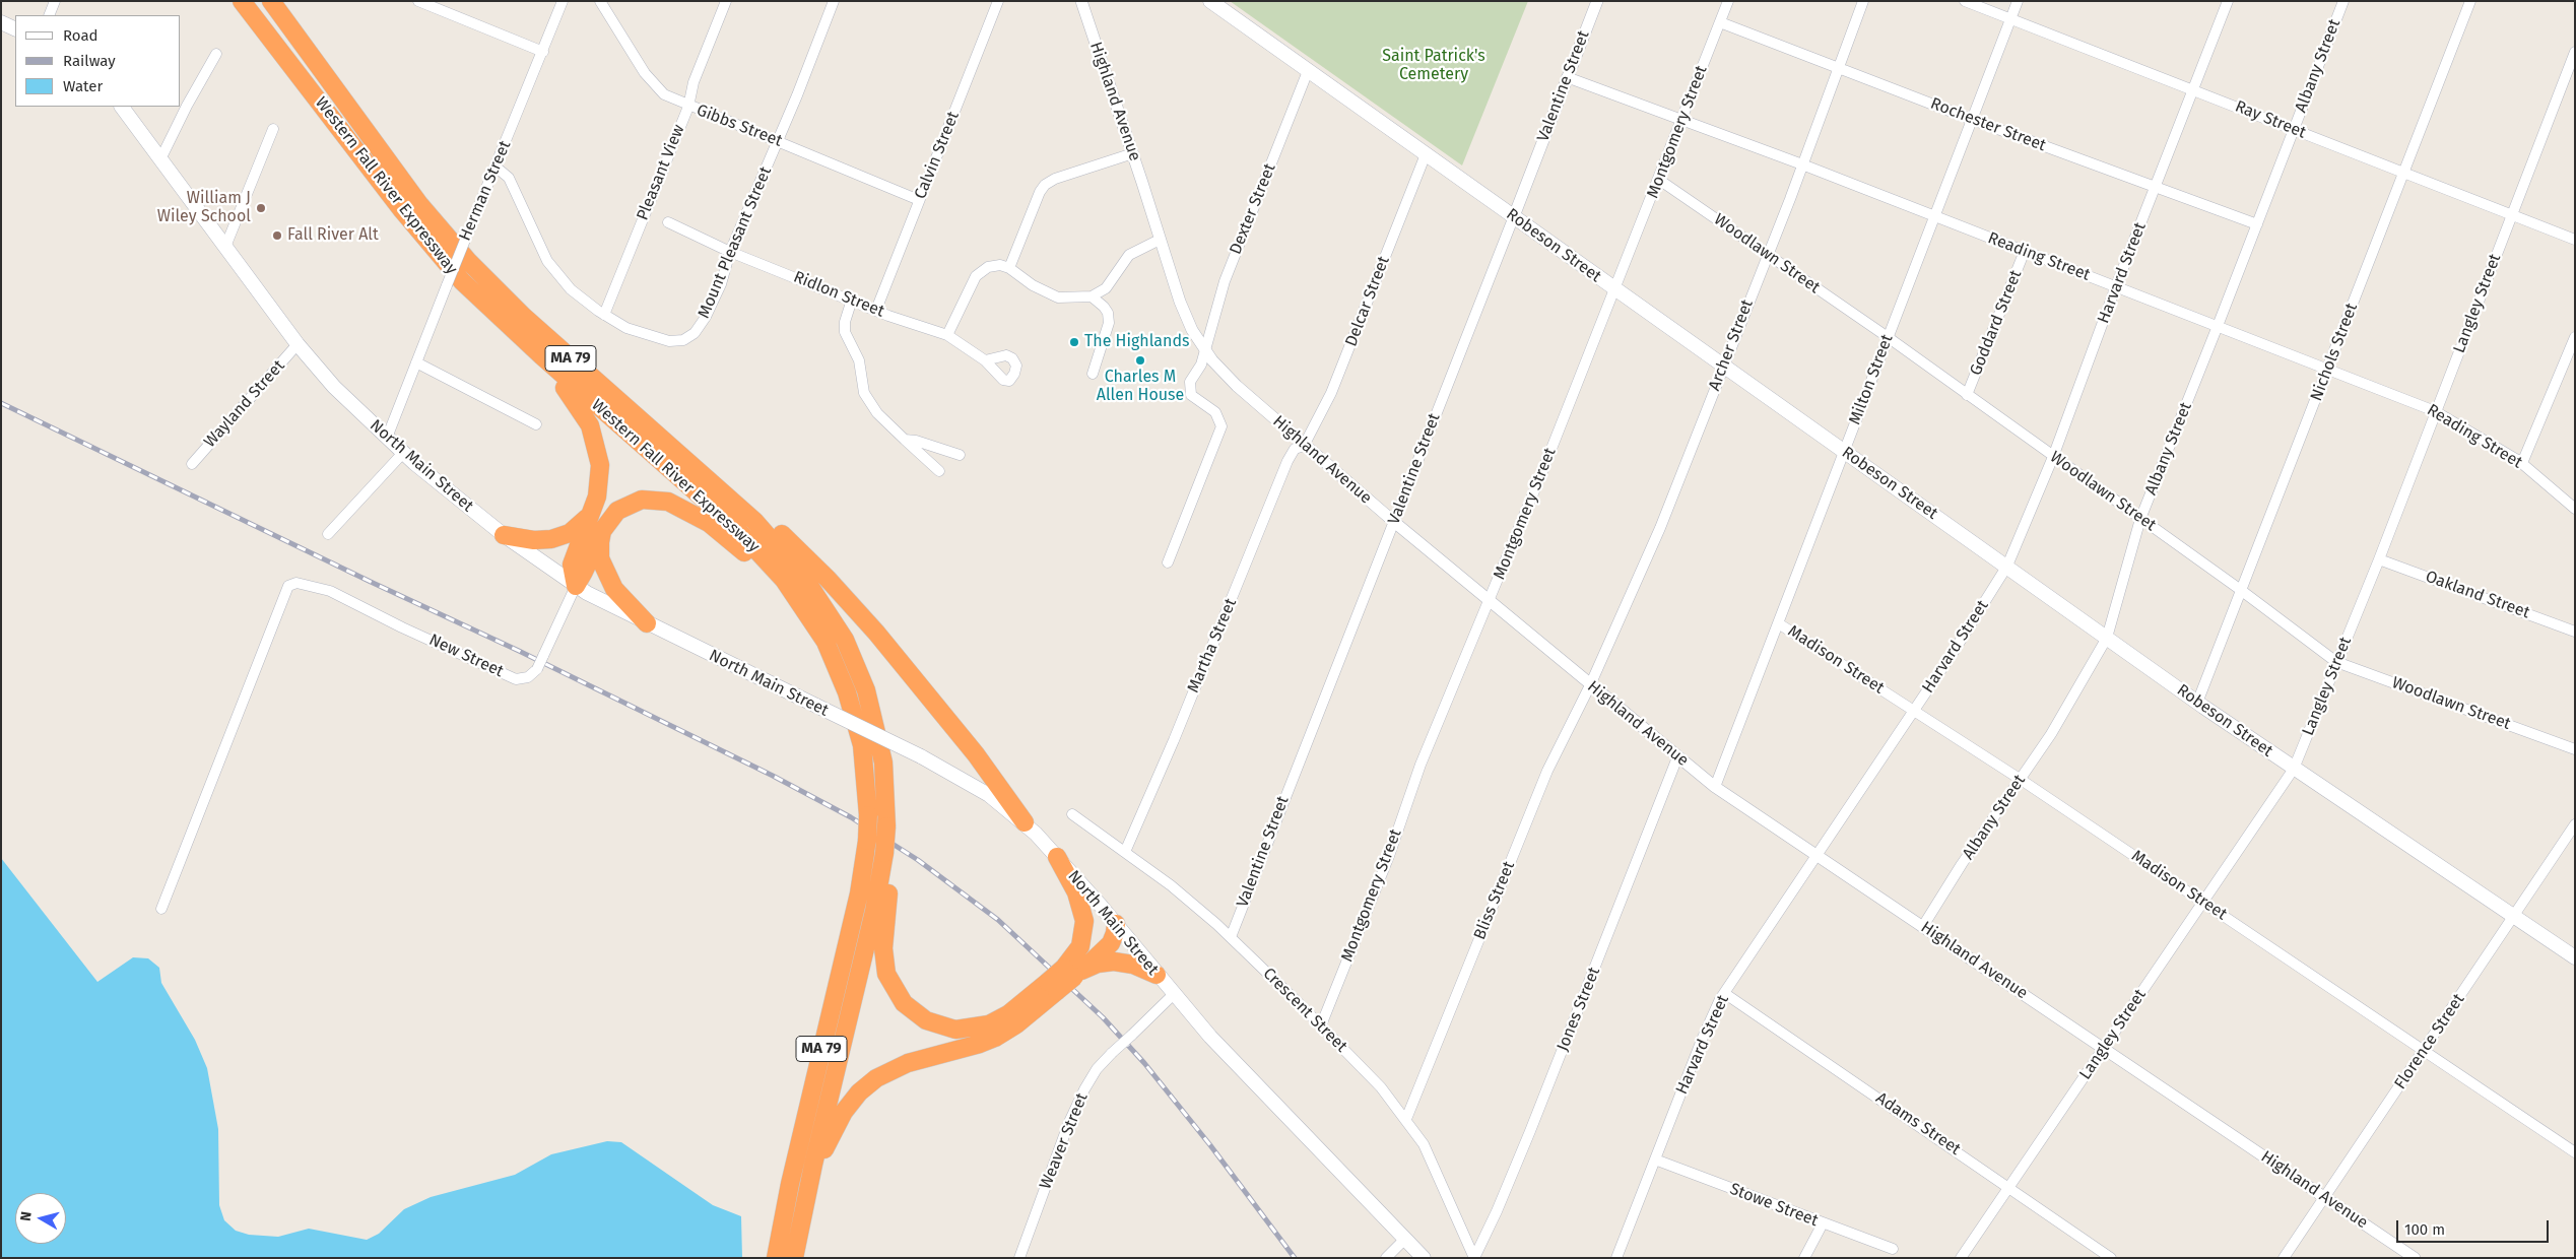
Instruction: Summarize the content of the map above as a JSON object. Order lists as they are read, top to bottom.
{
  "streets": {
    "highway": ["Western Fall River Expressway", "MA 79"],
    "main road": ["Robeson Street", "North Main Street"],
    "street": [
      "Albany Street",
      "Valentine Street",
      "Highland Avenue",
      "Ray Street",
      "Rochester Street",
      "Gibbs Street",
      "Montgomery Street",
      "Calvin Street",
      "Pleasant View",
      "Herman Street",
      "Dexter Street",
      "Mount Pleasant Street",
      "Woodlawn Street",
      "Reading Street",
      "Harvard Street",
      "Ridlon Street",
      "Delcar Street",
      "Langley Street",
      "Goddard Street",
      "Archer Street",
      "Nichols Street",
      "Milton Street",
      "Wayland Street",
      "Oakland Street",
      "Martha Street",
      "New Street",
      "Madison Street",
      "Bliss Street",
      "Jones Street",
      "Crescent Street",
      "Florence Street",
      "Adams Street",
      "Weaver Street",
      "Stowe Street"
    ]
  },
  "crossings": [
    ["Albany Street", "Highland Avenue"],
    ["Albany Street", "Ray Street"],
    ["Albany Street", "Rochester Street"],
    ["Albany Street", "Robeson Street"],
    ["Albany Street", "Woodlawn Street"],
    ["Albany Street", "Reading Street"],
    ["Albany Street", "Madison Street"],
    ["Valentine Street", "Highland Avenue"],
    ["Valentine Street", "Robeson Street"],
    ["Valentine Street", "Reading Street"],
    ["Valentine Street", "Crescent Street"],
    ["Highland Avenue", "Montgomery Street"],
    ["Highland Avenue", "Dexter Street"],
    ["Highland Avenue", "Harvard Street"],
    ["Highland Avenue", "Delcar Street"],
    ["Highland Avenue", "Langley Street"],
    ["Highland Avenue", "Archer Street"],
    ["Highland Avenue", "Milton Street"],
    ["Highland Avenue", "Martha Street"],
    ["Highland Avenue", "Bliss Street"],
    ["Highland Avenue", "Jones Street"],
    ["Highland Avenue", "Florence Street"],
    ["Ray Street", "Harvard Street"],
    ["Ray Street", "Langley Street"],
    ["Ray Street", "Nichols Street"],
    ["Ray Street", "Milton Street"],
    ["Rochester Street", "Montgomery Street"],
    ["Rochester Street", "Harvard Street"],
    ["Rochester Street", "Archer Street"],
    ["Rochester Street", "Milton Street"],
    ["Gibbs Street", "Calvin Street"],
    ["Gibbs Street", "Pleasant View"],
    ["Gibbs Street", "Mount Pleasant Street"],
    ["Montgomery Street", "Robeson Street"],
    ["Montgomery Street", "Woodlawn Street"],
    ["Montgomery Street", "Reading Street"],
    ["Montgomery Street", "Crescent Street"],
    ["Calvin Street", "Ridlon Street"],
    ["Pleasant View", "Mount Pleasant Street"],
    ["Western Fall River Expressway", "MA 79"],
    ["Herman Street", "North Main Street"],
    ["Dexter Street", "Robeson Street"],
    ["Mount Pleasant Street", "Ridlon Street"],
    ["Robeson Street", "Harvard Street"],
    ["Robeson Street", "Delcar Street"],
    ["Robeson Street", "Langley Street"],
    ["Robeson Street", "Archer Street"],
    ["Robeson Street", "Nichols Street"],
    ["Robeson Street", "Milton Street"],
    ["Robeson Street", "Florence Street"],
    ["Woodlawn Street", "Harvard Street"],
    ["Woodlawn Street", "Langley Street"],
    ["Woodlawn Street", "Goddard Street"],
    ["Woodlawn Street", "Archer Street"],
    ["Woodlawn Street", "Nichols Street"],
    ["Woodlawn Street", "Milton Street"],
    ["Reading Street", "Harvard Street"],
    ["Reading Street", "Langley Street"],
    ["Reading Street", "Goddard Street"],
    ["Reading Street", "Archer Street"],
    ["Reading Street", "Nichols Street"],
    ["Reading Street", "Milton Street"],
    ["Harvard Street", "Madison Street"],
    ["Harvard Street", "Adams Street"],
    ["Harvard Street", "Stowe Street"],
    ["Delcar Street", "Martha Street"],
    ["Langley Street", "Oakland Street"],
    ["Langley Street", "Madison Street"],
    ["Langley Street", "Adams Street"],
    ["Archer Street", "Bliss Street"],
    ["Milton Street", "Madison Street"],
    ["Wayland Street", "North Main Street"],
    ["North Main Street", "New Street"],
    ["North Main Street", "Weaver Street"],
    ["Martha Street", "Crescent Street"],
    ["Madison Street", "Florence Street"],
    ["Bliss Street", "Crescent Street"],
    ["Jones Street", "Crescent Street"]
  ],
  "parks": ["Saint Patrick's Cemetery"],
  "places": [
    "William J Wiley School",
    "Fall River Alt",
    "The Highlands",
    "Charles M Allen House"
  ],
  "legend": ["Road", "Railway", "Water"],
  "scale_bar": "100 m",
  "north": "left"
}
